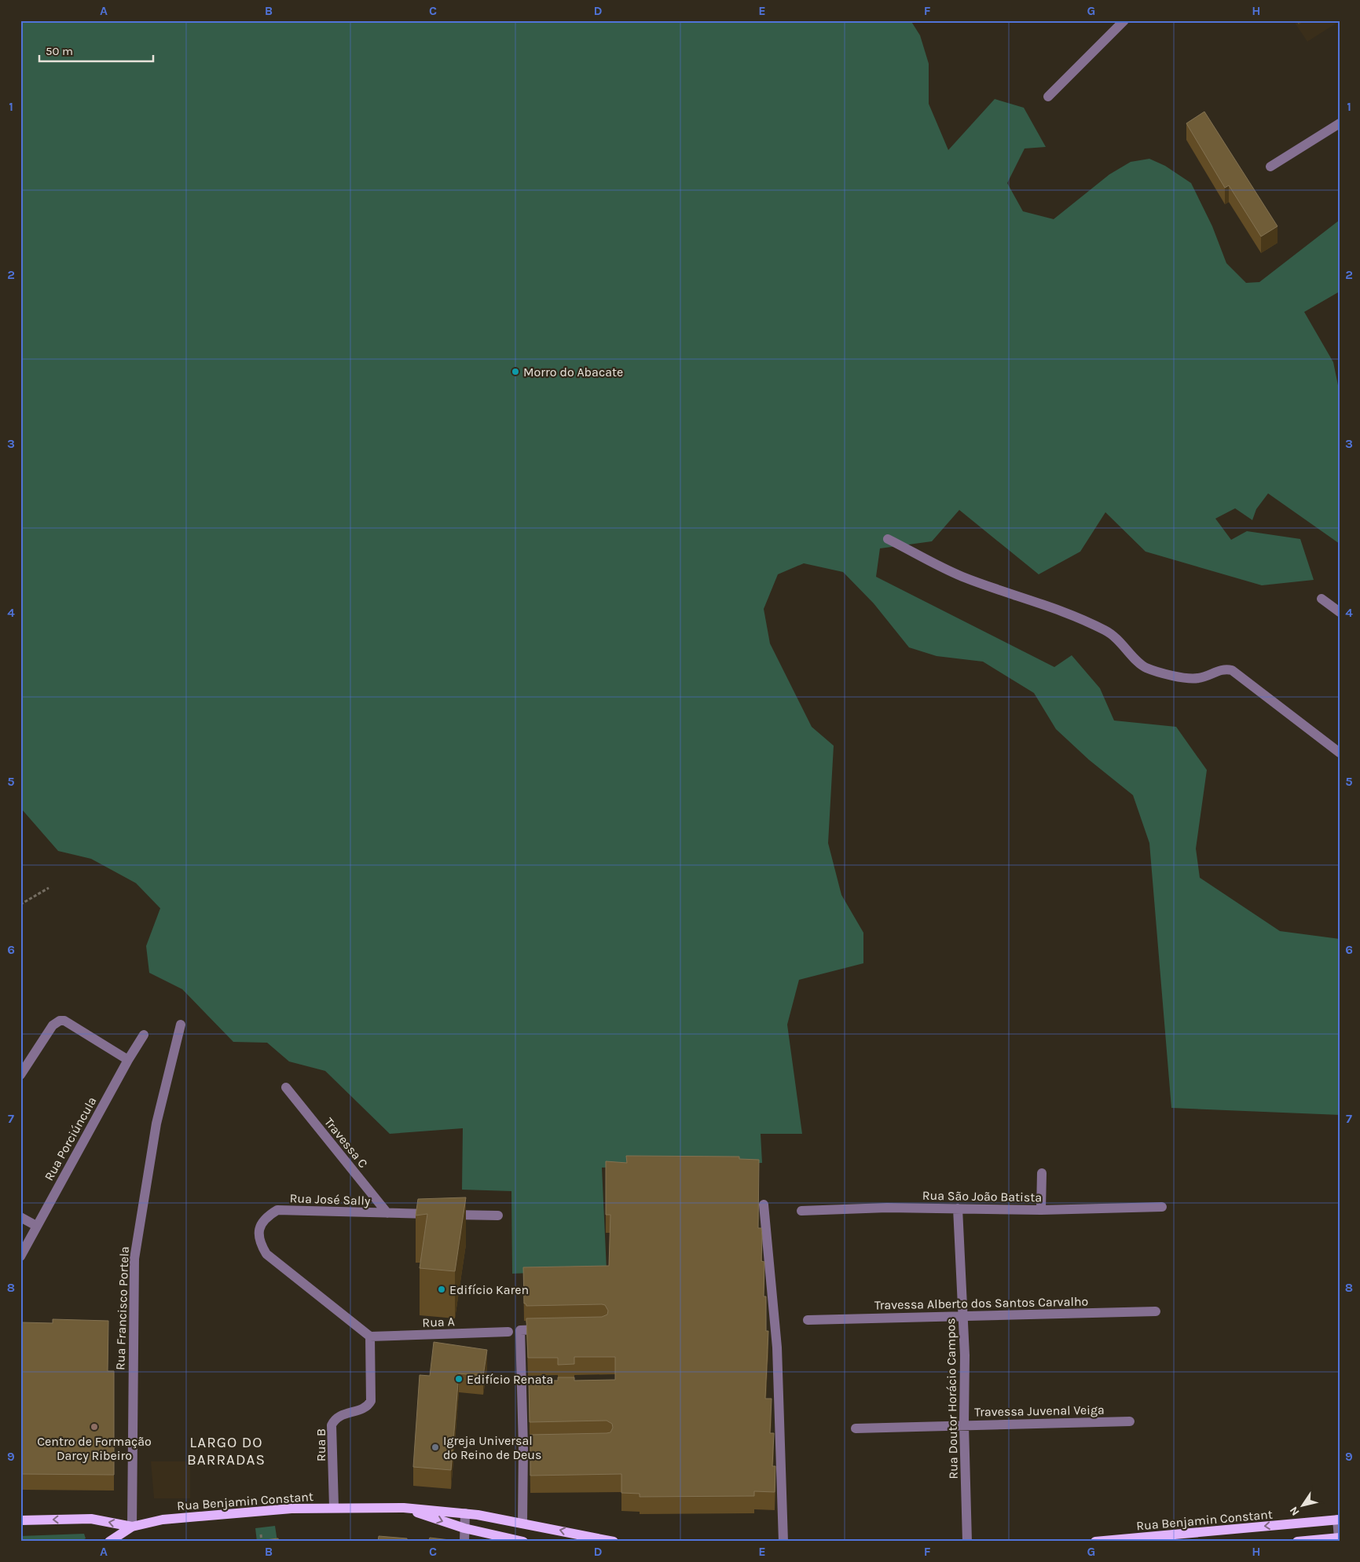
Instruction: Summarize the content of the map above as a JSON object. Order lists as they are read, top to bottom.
{
  "streets": {
    "main road": ["Rua Benjamin Constant"],
    "street": [
      "Rua Porciúncula",
      "Travessa C",
      "Rua São João Batista",
      "Rua José Sally",
      "Travessa Alberto dos Santos Carvalho",
      "Rua Francisco Portela",
      "Rua A",
      "Rua Doutor Horácio Campos",
      "Travessa Juvenal Veiga",
      "Rua B"
    ]
  },
  "crossings": [
    ["Travessa C", "Rua José Sally"],
    ["Rua São João Batista", "Rua Doutor Horácio Campos"],
    ["Rua José Sally", "Rua A"],
    ["Rua José Sally", "Rua B"],
    ["Travessa Alberto dos Santos Carvalho", "Rua Doutor Horácio Campos"],
    ["Rua Francisco Portela", "Rua Benjamin Constant"],
    ["Rua A", "Rua B"],
    ["Rua Doutor Horácio Campos", "Travessa Juvenal Veiga"],
    ["Rua B", "Rua Benjamin Constant"]
  ],
  "districts": ["LARGO DO BARRADAS"],
  "places": [
    "Morro do Abacate",
    "Edifício Karen",
    "Edifício Renata",
    "Centro de Formação Darcy Ribeiro",
    "Igreja Universal do Reino de Deus"
  ],
  "scale_bar": "50 m",
  "north": "bottom left",
  "grid": {
    "columns": [
      "A",
      "B",
      "C",
      "D",
      "E",
      "F",
      "G",
      "H"
    ],
    "rows": [
      "1",
      "2",
      "3",
      "4",
      "5",
      "6",
      "7",
      "8",
      "9"
    ]
  }
}
